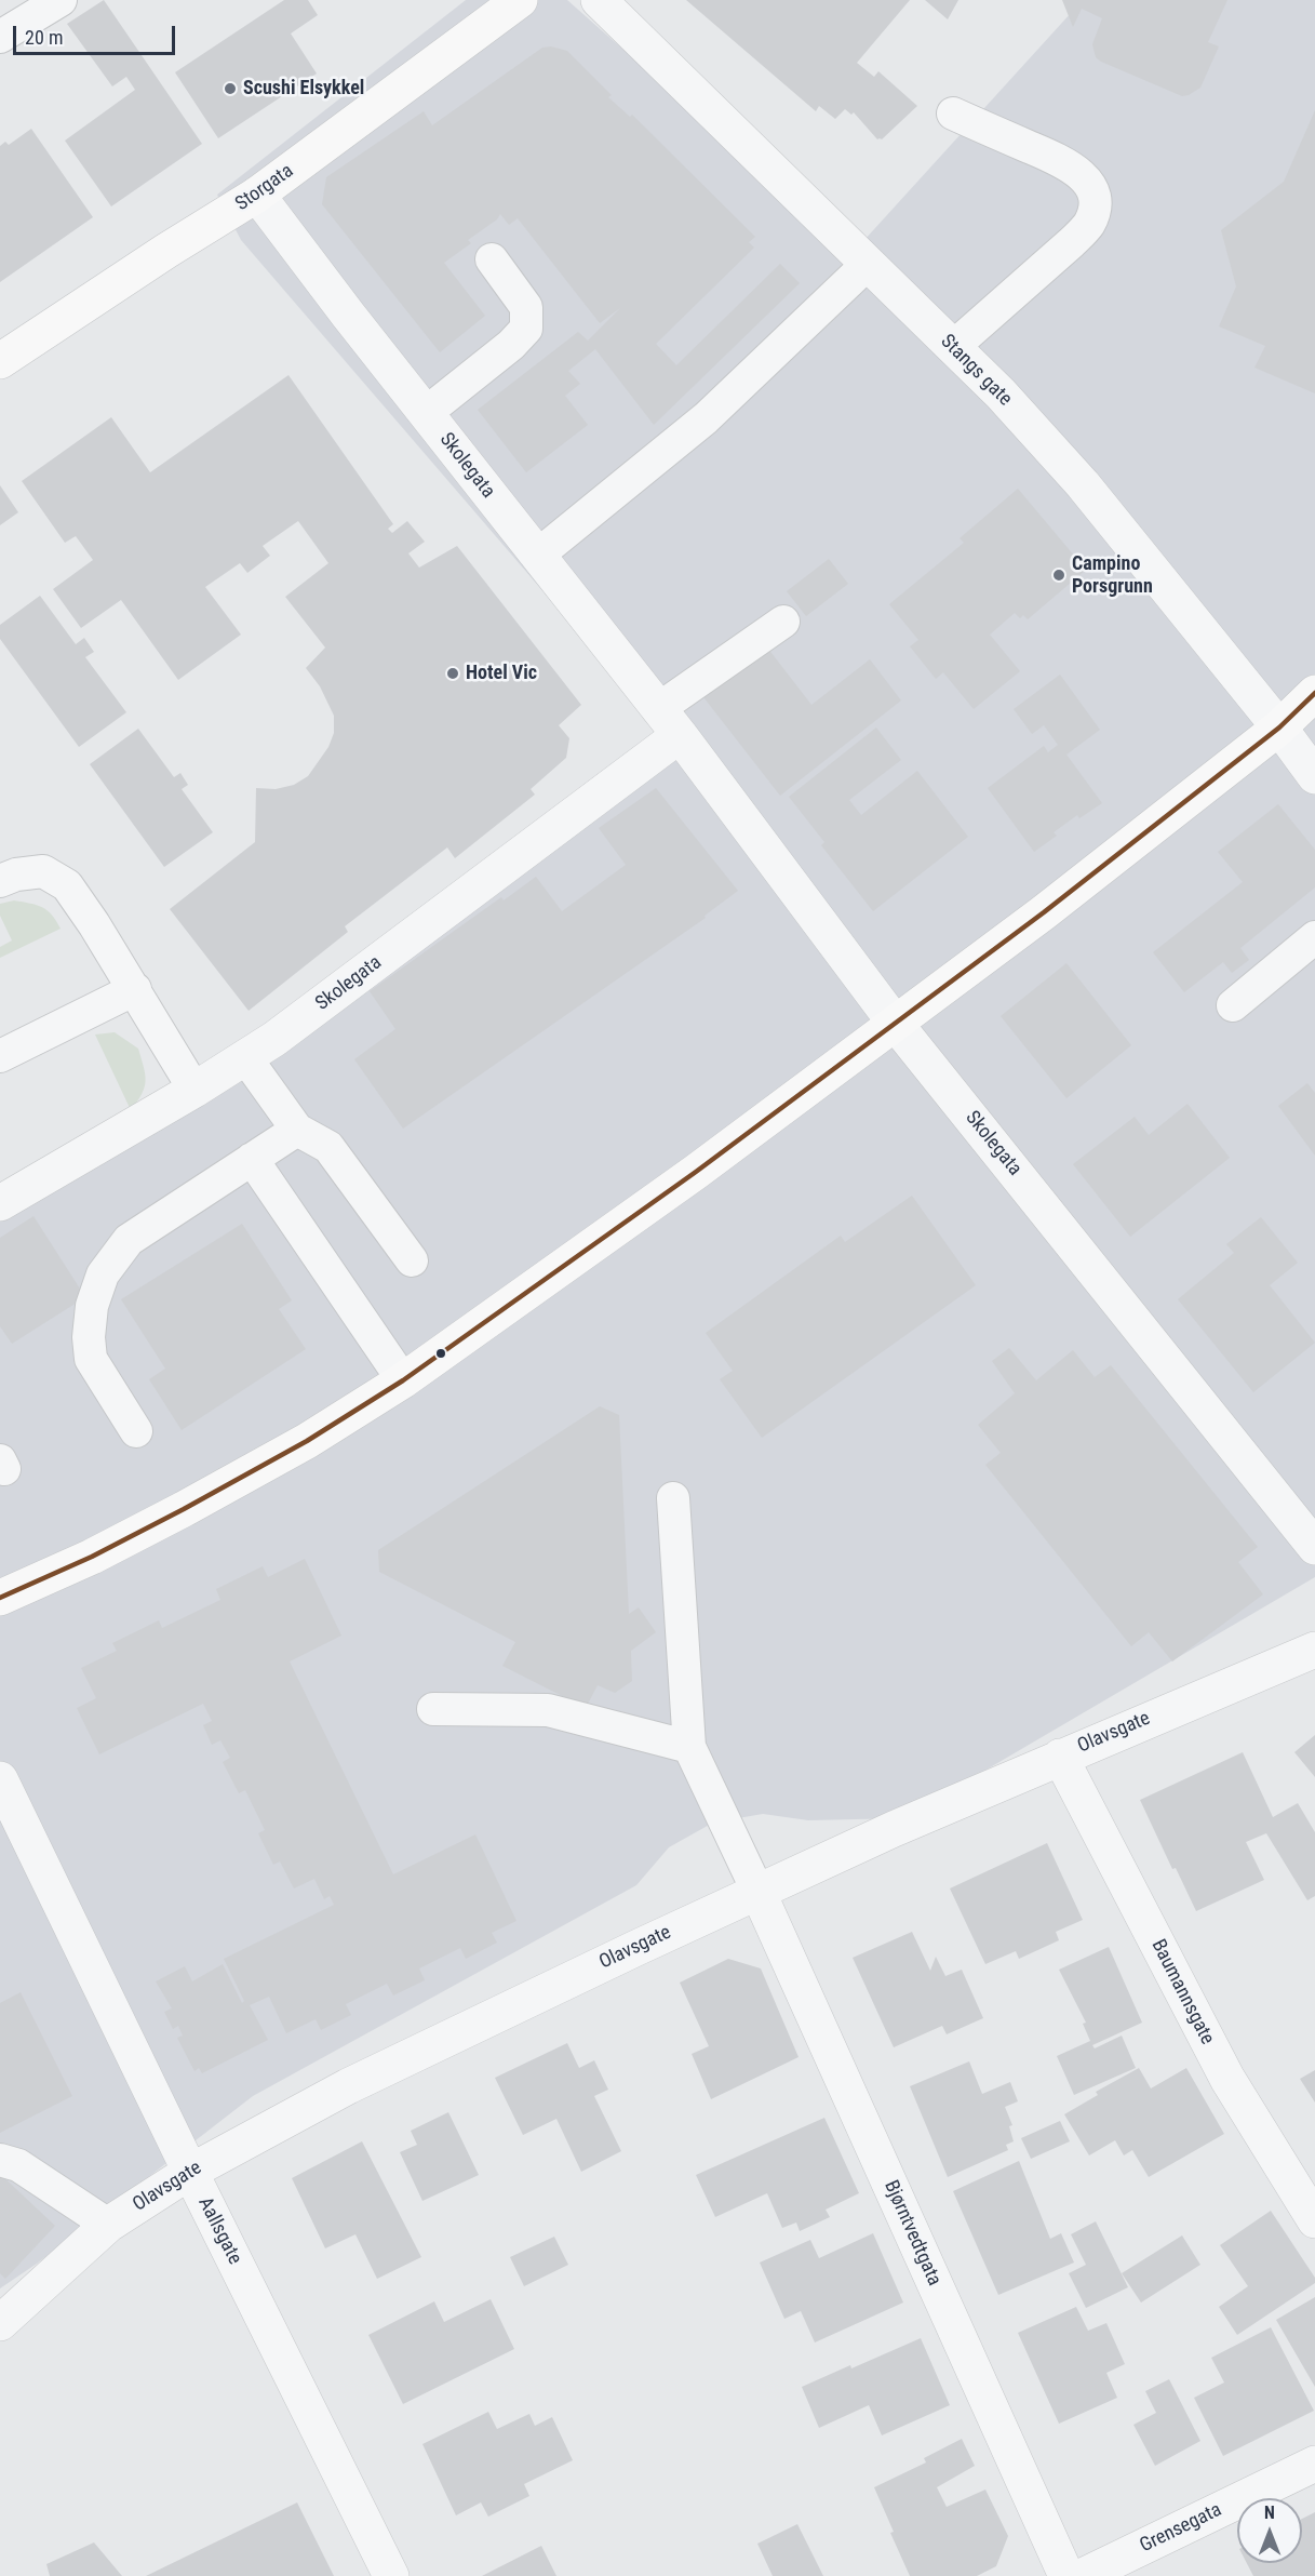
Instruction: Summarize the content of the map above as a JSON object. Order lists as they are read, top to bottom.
{
  "streets": {
    "street": [
      "Storgata",
      "Stangs gate",
      "Skolegata",
      "Olavsgate",
      "Baumannsgate",
      "Aallsgate",
      "Bjørntvedtgata",
      "Grensegata"
    ]
  },
  "crossings": [
    ["Storgata", "Skolegata"],
    ["Olavsgate", "Baumannsgate"],
    ["Olavsgate", "Aallsgate"],
    ["Olavsgate", "Bjørntvedtgata"]
  ],
  "places": ["Scushi Elsykkel", "Campino Porsgrunn", "Hotel Vic"],
  "scale_bar": "20 m",
  "north": "top"
}
